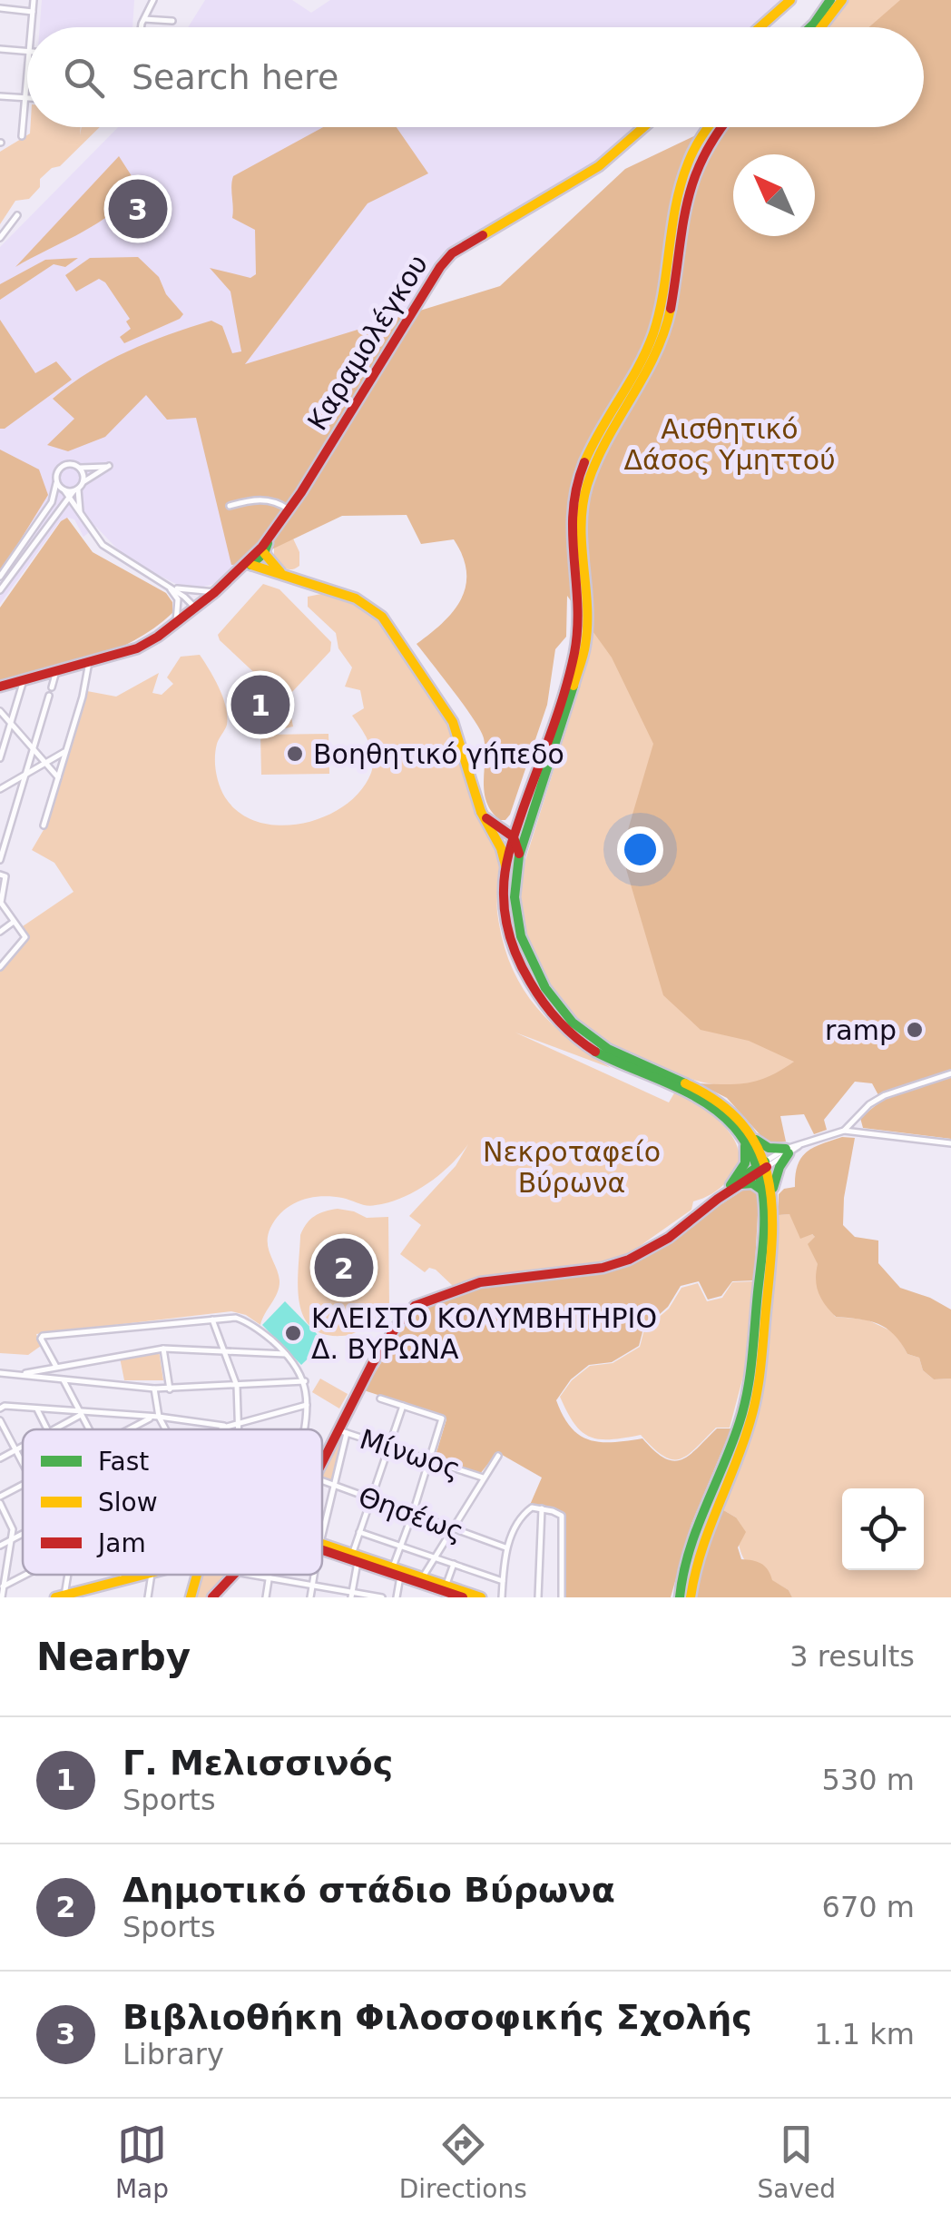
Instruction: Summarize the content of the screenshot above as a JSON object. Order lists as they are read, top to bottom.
{
  "streets": {
    "main road": ["Καραμολέγκου"],
    "street": ["Μίνωος", "Θησέως"]
  },
  "parks": ["Αισθητικό Δάσος Υμηττού", "Νεκροταφείο Βύρωνα"],
  "places": ["Βοηθητικό γήπεδο", "ramp", "ΚΛΕΙΣΤΟ ΚΟΛΥΜΒΗΤΗΡΙΟ Δ. ΒΥΡΩΝΑ"],
  "legend": ["Fast", "Slow", "Jam"],
  "north": "top left",
  "page": {
    "search": "Search here",
    "pins": ["3", "1", "2"],
    "heading": ["Nearby", "3 results"],
    "list": [
      {
        "mark": "1",
        "name": "Γ. Μελισσινός",
        "note": "Sports",
        "value": "530 m"
      },
      {
        "mark": "2",
        "name": "Δημοτικό στάδιο Βύρωνα",
        "note": "Sports",
        "value": "670 m"
      },
      {
        "mark": "3",
        "name": "Βιβλιοθήκη Φιλοσοφικής Σχολής",
        "note": "Library",
        "value": "1.1 km"
      }
    ],
    "nav": ["Map", "Directions", "Saved"]
  }
}
